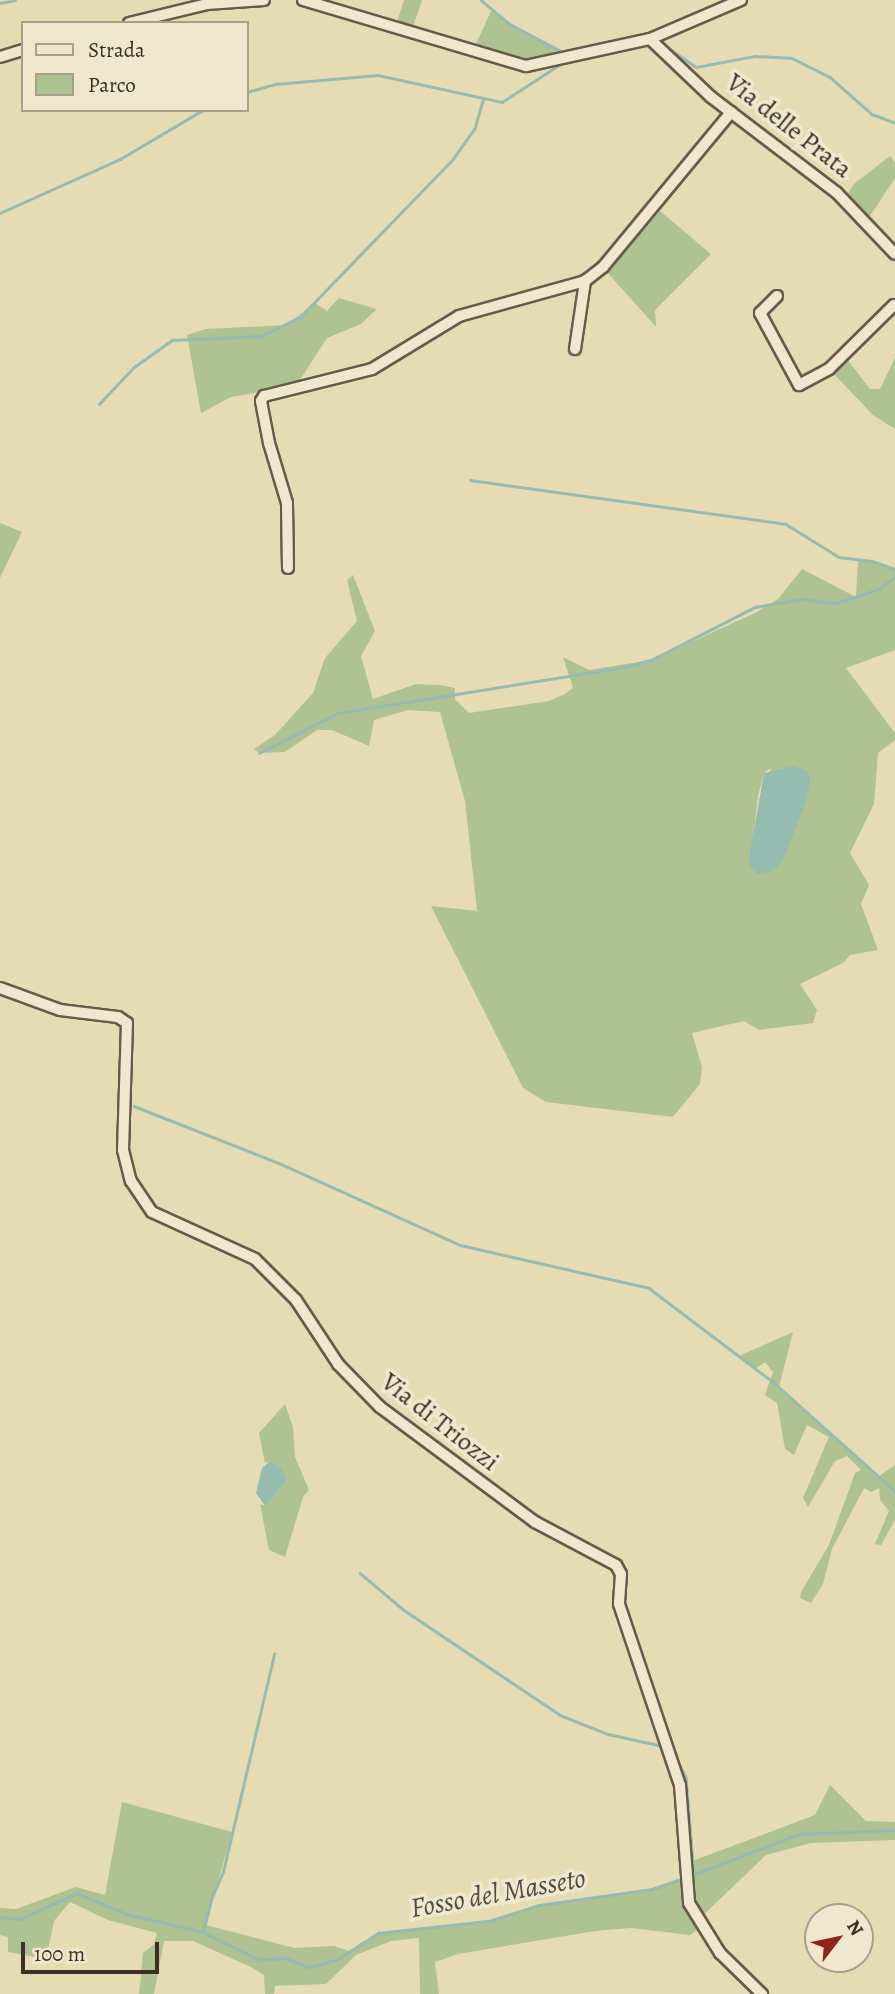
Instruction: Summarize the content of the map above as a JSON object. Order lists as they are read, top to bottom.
{
  "streets": {
    "street": ["Via delle Prata", "Via di Triozzi"]
  },
  "water": ["Fosso del Masseto"],
  "legend": ["Strada", "Parco"],
  "scale_bar": "100 m",
  "north": "top right"
}
